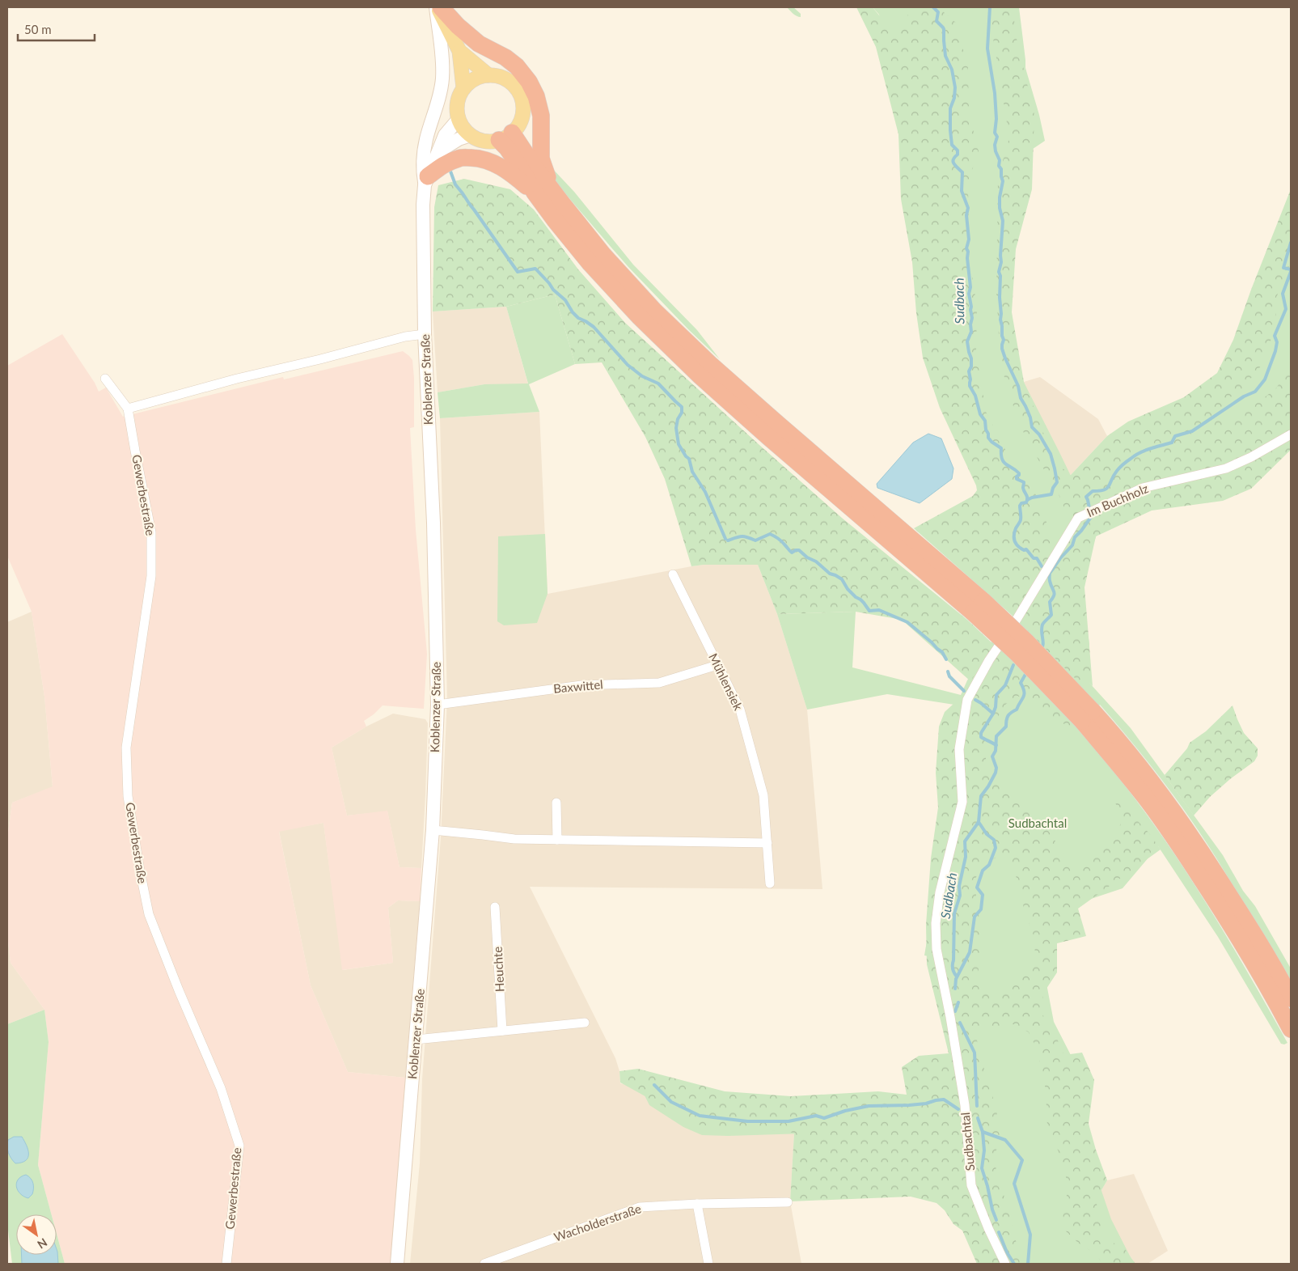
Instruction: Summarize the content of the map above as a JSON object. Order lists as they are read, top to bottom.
{
  "streets": {
    "main road": ["Koblenzer Straße"],
    "street": [
      "Gewerbestraße",
      "Im Buchholz",
      "Mühlensiek",
      "Baxwittel",
      "Heuchte",
      "Sudbachtal",
      "Wacholderstraße"
    ]
  },
  "crossings": [
    ["Koblenzer Straße", "Baxwittel"],
    ["Im Buchholz", "Sudbachtal"],
    ["Mühlensiek", "Baxwittel"]
  ],
  "water": ["Sudbach"],
  "parks": ["Sudbachtal"],
  "scale_bar": "50 m",
  "north": "bottom right"
}
